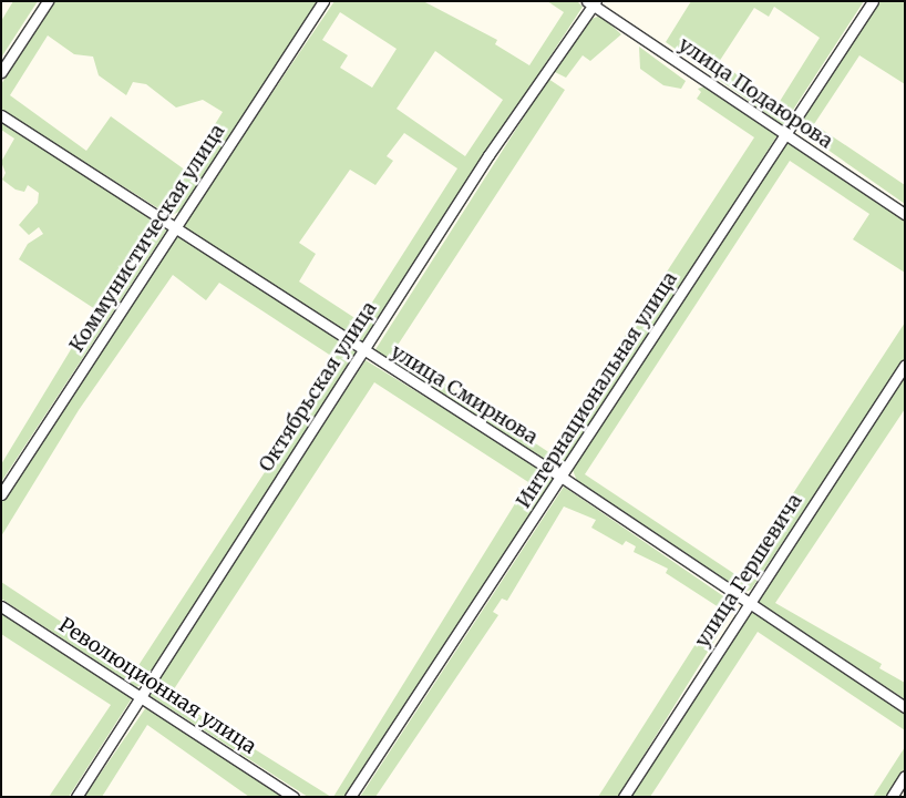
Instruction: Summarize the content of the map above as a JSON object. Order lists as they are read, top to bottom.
{
  "streets": {
    "street": [
      "улица Подаюрова",
      "Коммунистическая улица",
      "Октябрьская улица",
      "Интернациональная улица",
      "улица Смирнова",
      "улица Гершевича",
      "Революционная улица"
    ]
  },
  "crossings": [
    ["улица Подаюрова", "Октябрьская улица"],
    ["улица Подаюрова", "Интернациональная улица"],
    ["Коммунистическая улица", "улица Смирнова"],
    ["Октябрьская улица", "улица Смирнова"],
    ["Октябрьская улица", "Революционная улица"],
    ["Интернациональная улица", "улица Смирнова"],
    ["улица Смирнова", "улица Гершевича"]
  ]
}
